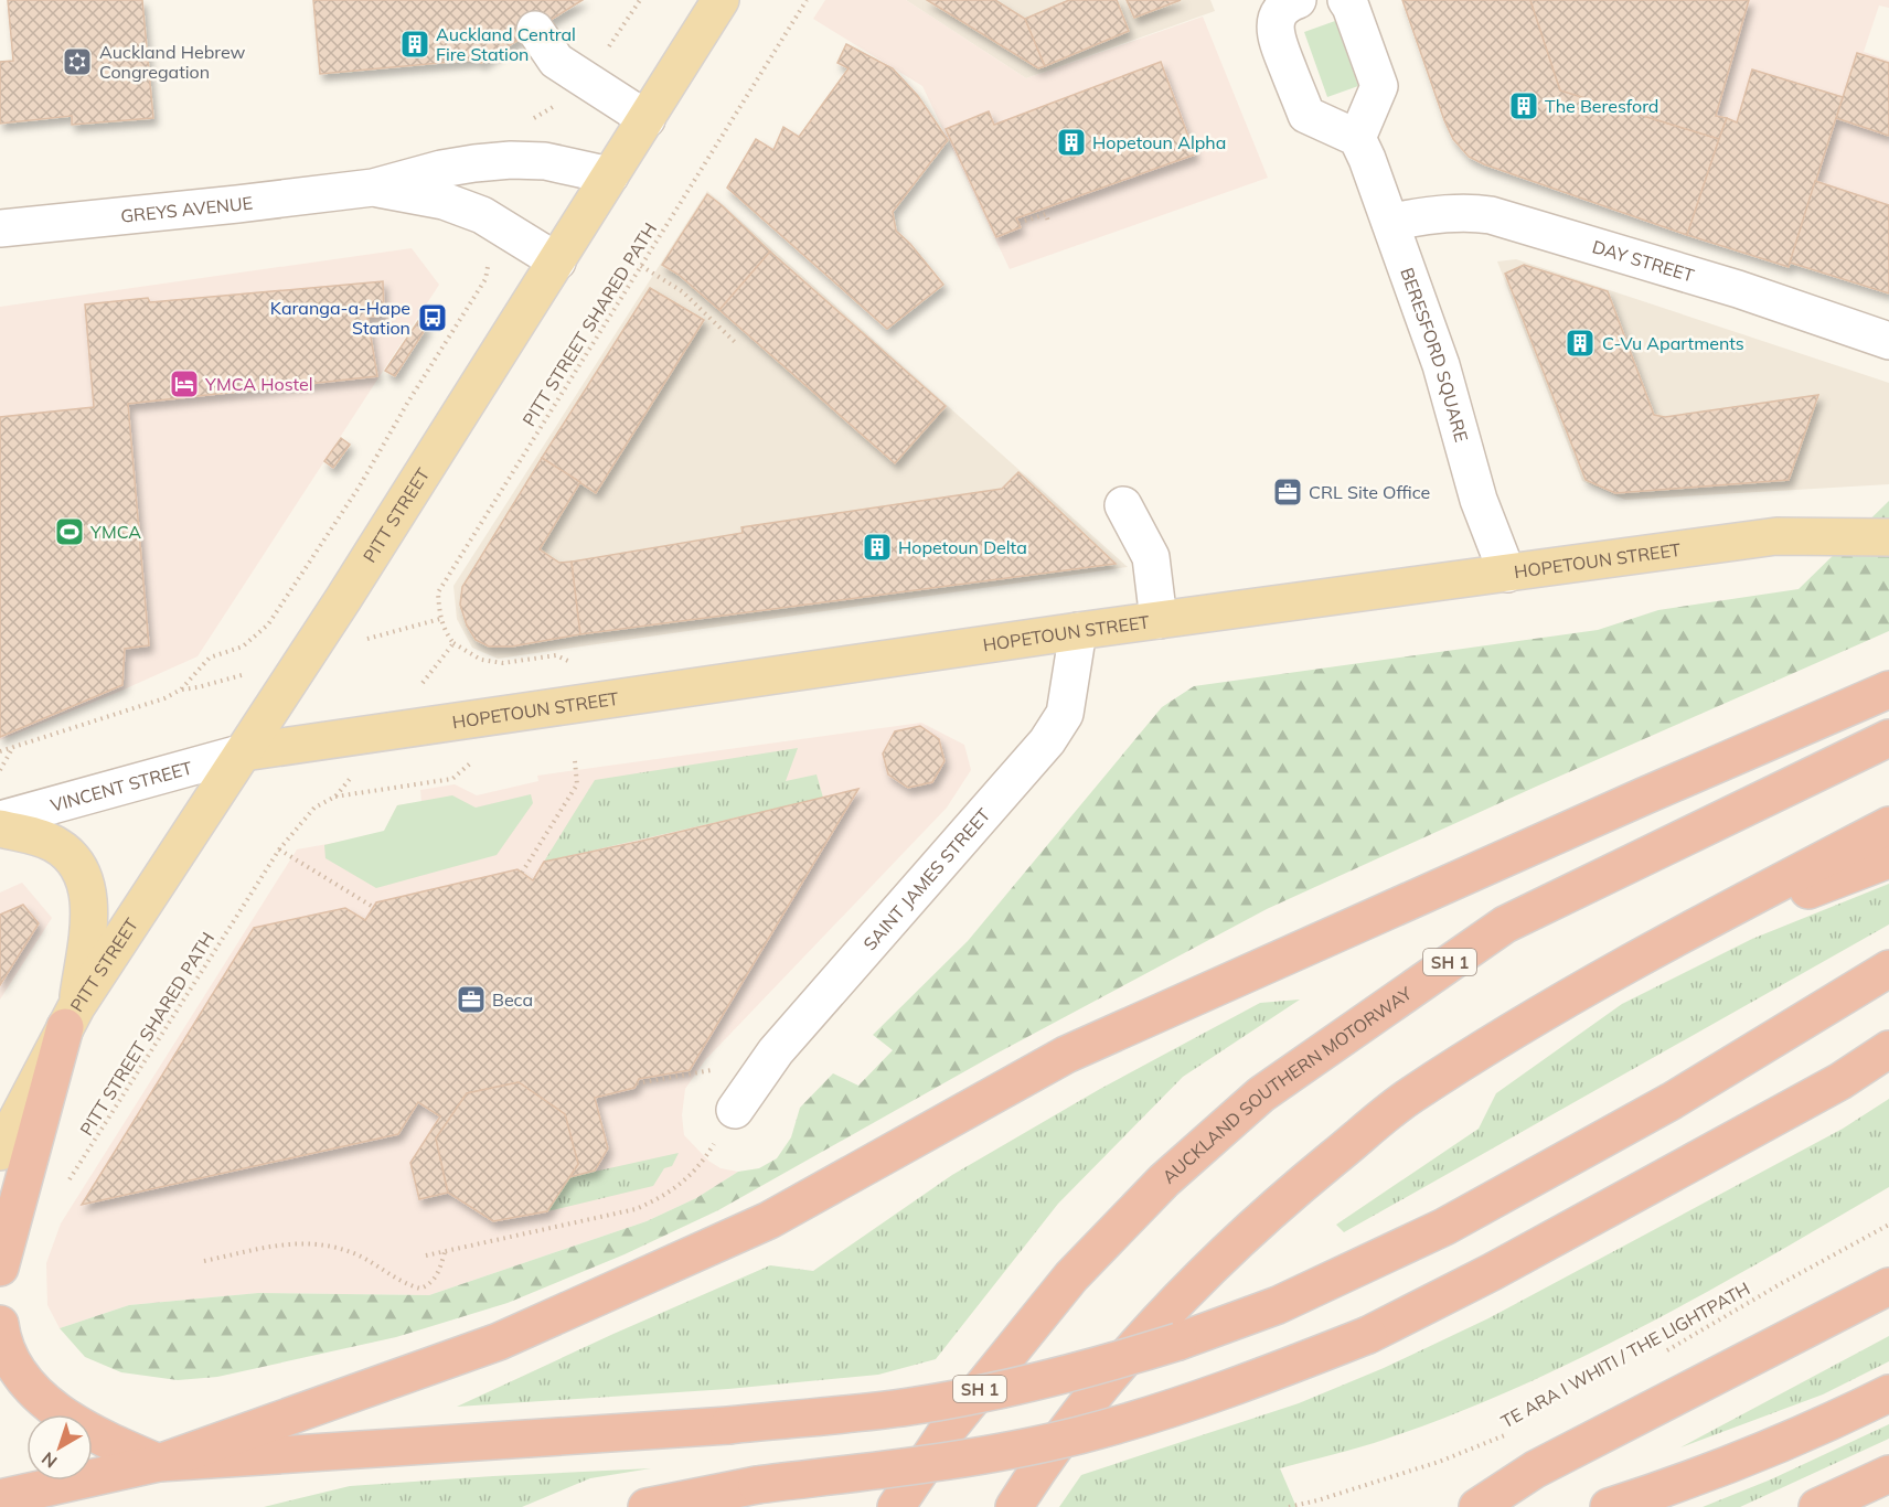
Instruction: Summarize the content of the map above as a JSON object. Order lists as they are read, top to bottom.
{
  "streets": {
    "highway": ["SH 1", "AUCKLAND SOUTHERN MOTORWAY"],
    "main road": ["PITT STREET", "HOPETOUN STREET"],
    "street": [
      "GREYS AVENUE",
      "DAY STREET",
      "BERESFORD SQUARE",
      "VINCENT STREET",
      "SAINT JAMES STREET"
    ],
    "path": ["PITT STREET SHARED PATH", "TE ARA I WHITI / THE LIGHTPATH"]
  },
  "crossings": [
    ["GREYS AVENUE", "PITT STREET"],
    ["DAY STREET", "BERESFORD SQUARE"],
    ["BERESFORD SQUARE", "HOPETOUN STREET"],
    ["PITT STREET", "HOPETOUN STREET"],
    ["PITT STREET", "VINCENT STREET"],
    ["HOPETOUN STREET", "VINCENT STREET"],
    ["HOPETOUN STREET", "SAINT JAMES STREET"]
  ],
  "places": {
    "building": [
      "Auckland Central Fire Station",
      "The Beresford",
      "Hopetoun Alpha",
      "C-Vu Apartments",
      "Hopetoun Delta"
    ],
    "synagogue": ["Auckland Hebrew Congregation"],
    "bus stop": ["Karanga-a-Hape Station"],
    "hotel": ["YMCA Hostel"],
    "office": ["CRL Site Office", "Beca"],
    "sports": ["YMCA"]
  },
  "north": "bottom left"
}
